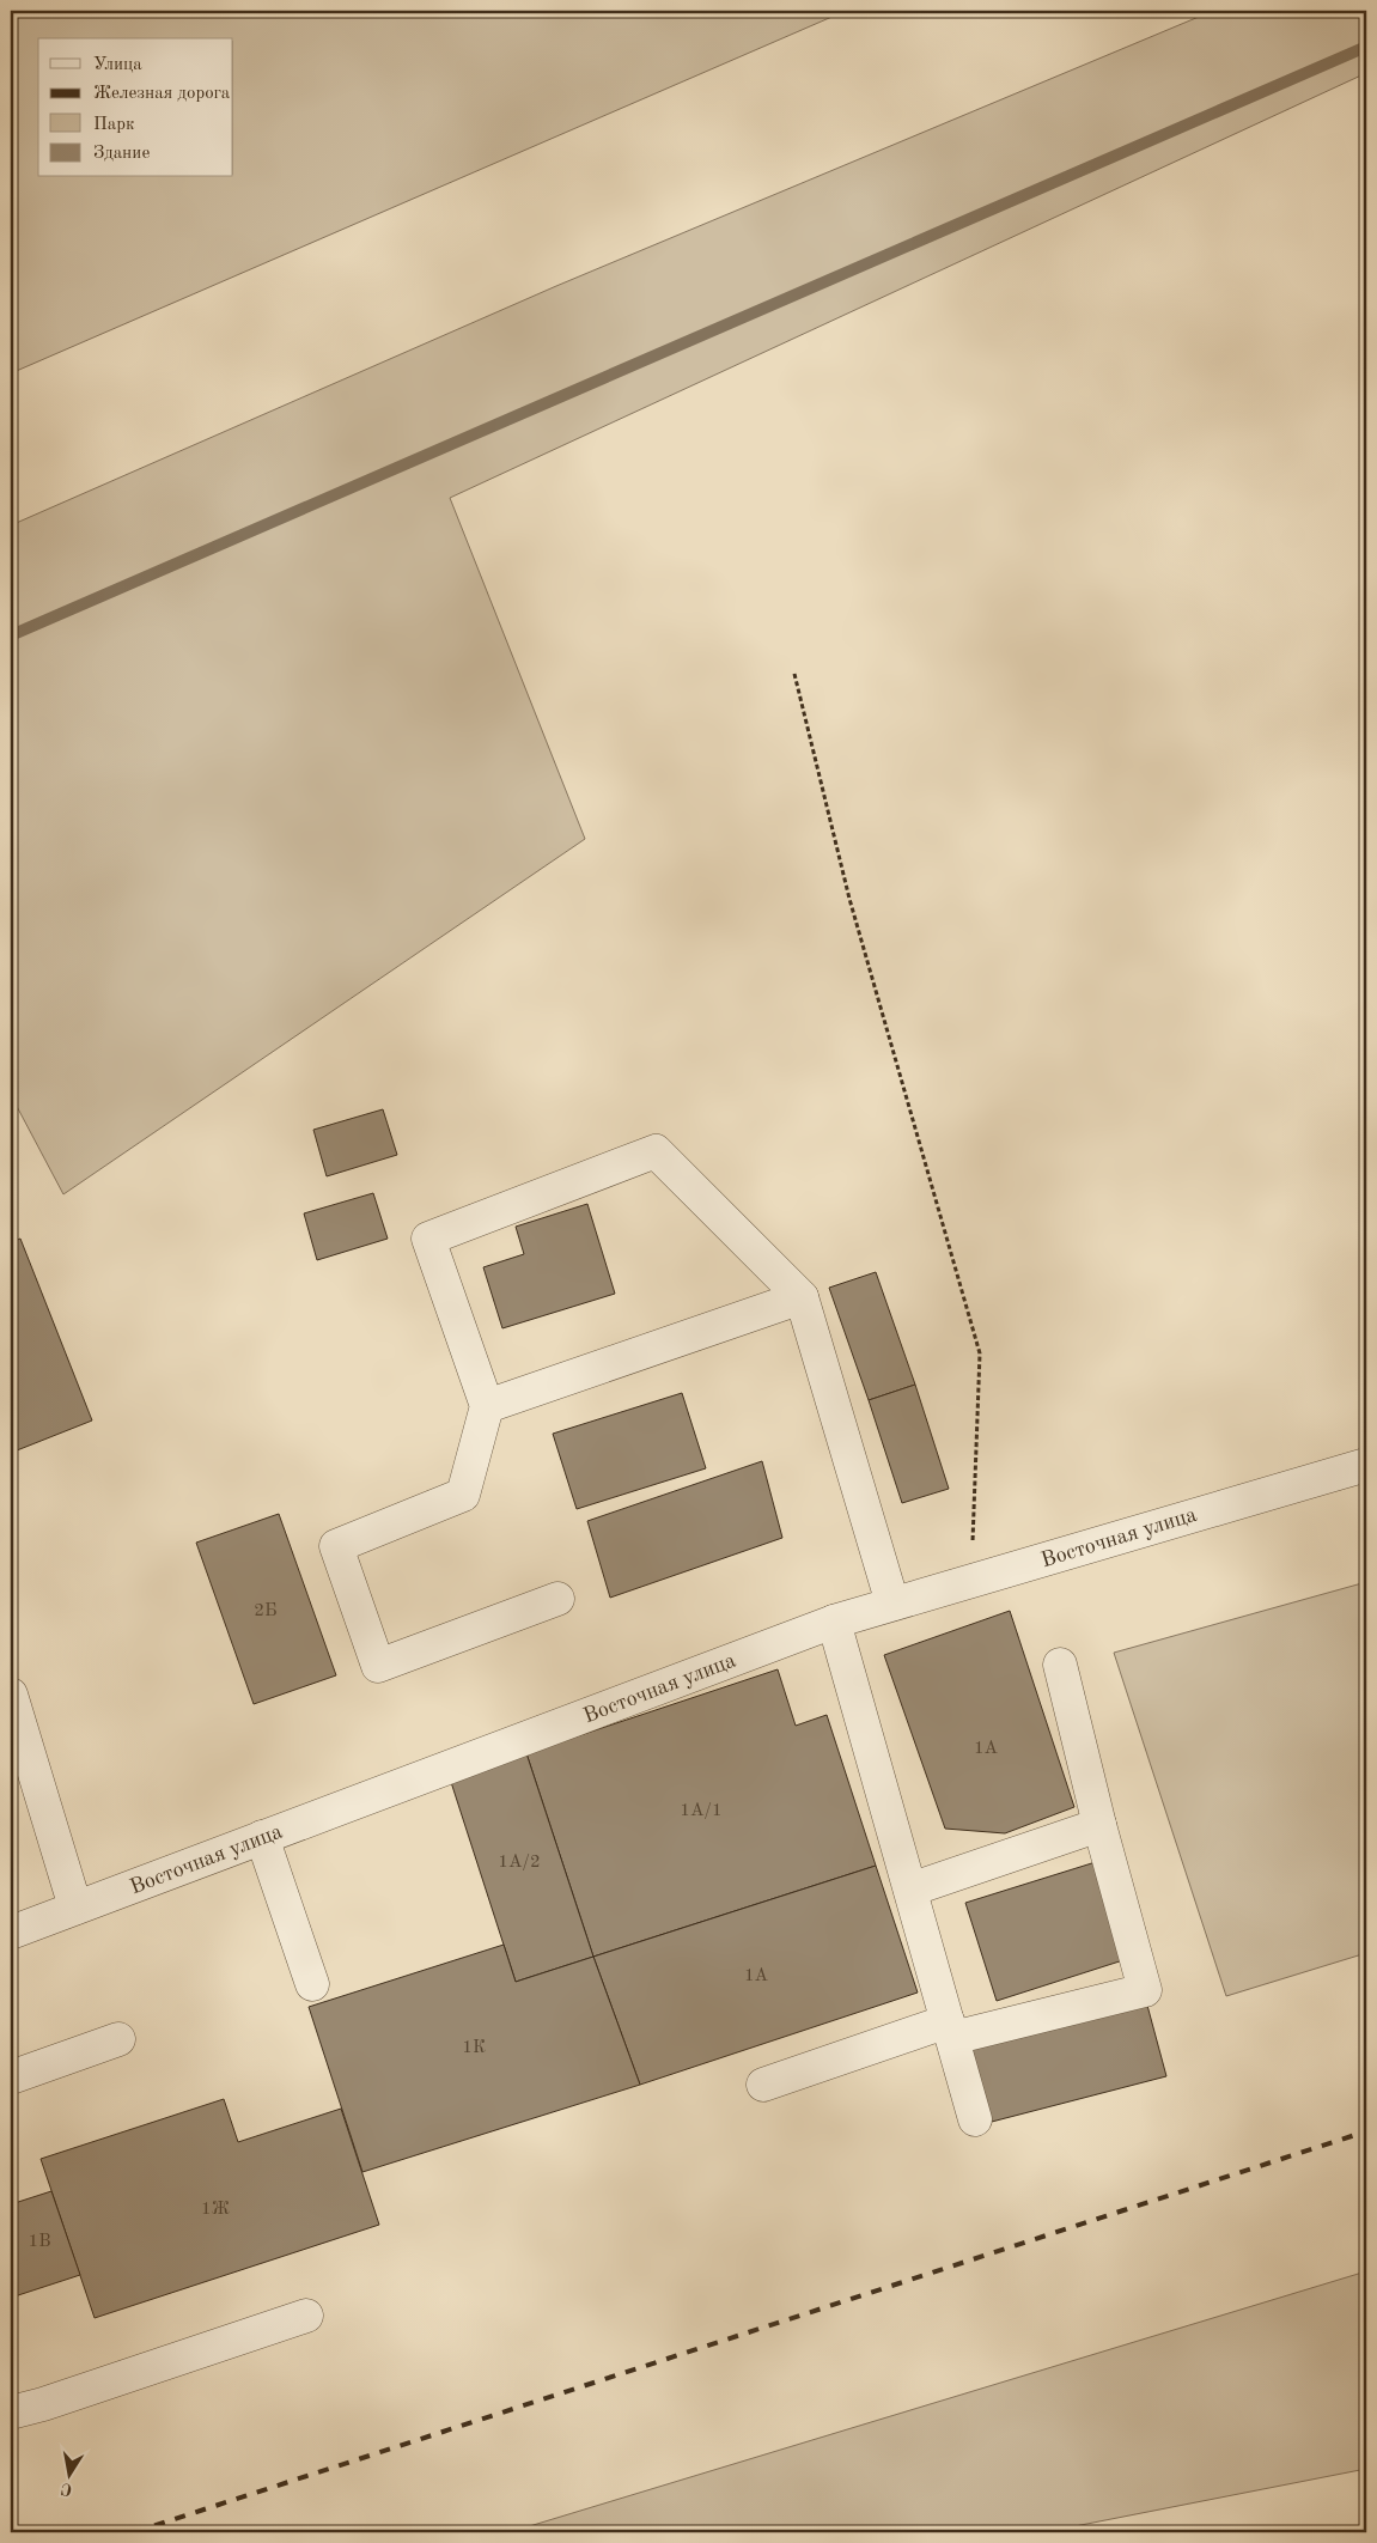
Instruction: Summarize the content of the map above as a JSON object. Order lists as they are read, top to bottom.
{
  "streets": {
    "street": ["Восточная улица"]
  },
  "house_numbers": [
    "2Б",
    "1А",
    "1А/1",
    "1А/2",
    "1А",
    "1К",
    "1Ж",
    "1В"
  ],
  "legend": [
    "Улица",
    "Железная дорога",
    "Парк",
    "Здание"
  ],
  "north": "bottom"
}
